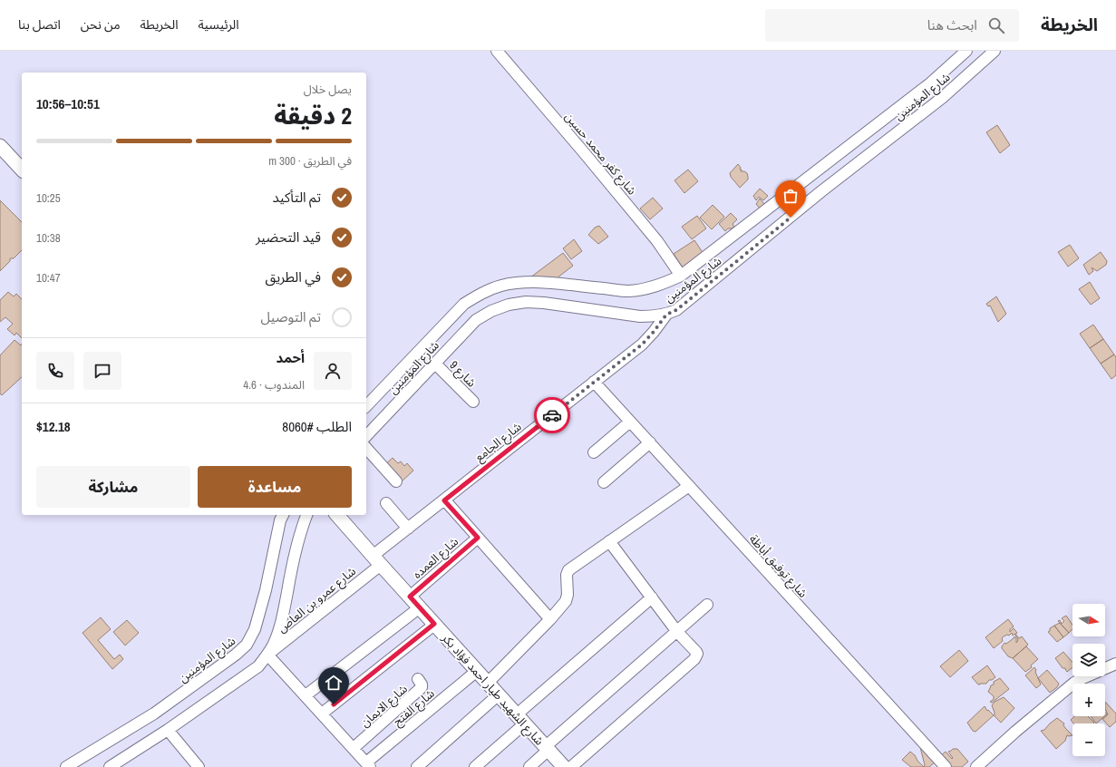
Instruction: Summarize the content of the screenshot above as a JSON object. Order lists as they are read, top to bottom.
{
  "streets": {
    "street": [
      "شارع المؤمنين",
      "شارع كفر محمد حسين",
      "شارع 9",
      "شارع الجامع",
      "شارع العمده",
      "شارع توفيق أباظة",
      "شارع عمرو بن العاص",
      "شارع الشهيد طيار احمد فؤاد بكر",
      "شارع الايمان",
      "شارع الفتح"
    ]
  },
  "crossings": [
    ["شارع المؤمنين", "شارع كفر محمد حسين"],
    ["شارع المؤمنين", "شارع 9"],
    ["شارع المؤمنين", "شارع الجامع"],
    ["شارع الجامع", "شارع توفيق أباظة"],
    ["شارع الجامع", "شارع عمرو بن العاص"],
    ["شارع الجامع", "شارع الشهيد طيار احمد فؤاد بكر"],
    ["شارع العمده", "شارع الشهيد طيار احمد فؤاد بكر"],
    ["شارع عمرو بن العاص", "شارع الشهيد طيار احمد فؤاد بكر"],
    ["شارع الشهيد طيار احمد فؤاد بكر", "شارع الفتح"]
  ],
  "north": "right",
  "page": {
    "header": "الخريطة",
    "search": "ابحث هنا",
    "nav": [
      "الرئيسية",
      "الخريطة",
      "من نحن",
      "اتصل بنا"
    ],
    "heading": ["2 دقيقة", "يصل خلال", "10:51–10:56"],
    "panel": [
      "أحمد",
      "المندوب · 4.6",
      "الطلب #8060",
      "$12.18"
    ],
    "bar": "في الطريق · 300 m",
    "list": [
      ["تم التأكيد", "10:25"],
      ["قيد التحضير", "10:38"],
      ["في الطريق", "10:47"],
      "تم التوصيل"
    ],
    "buttons": ["مساعدة", "مشاركة"],
    "map_buttons": ["+", "−"]
  }
}
